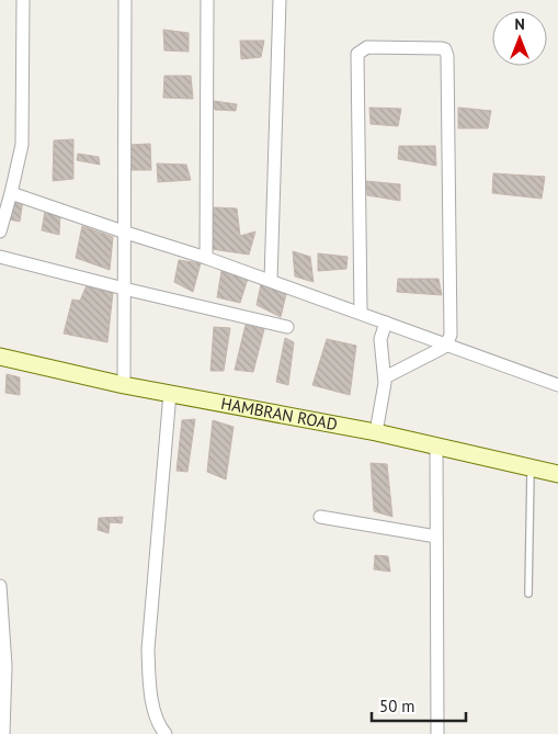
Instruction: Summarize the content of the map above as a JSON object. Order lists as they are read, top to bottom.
{
  "streets": {
    "main road": ["HAMBRAN ROAD"]
  },
  "scale_bar": "50 m",
  "north": "top"
}
